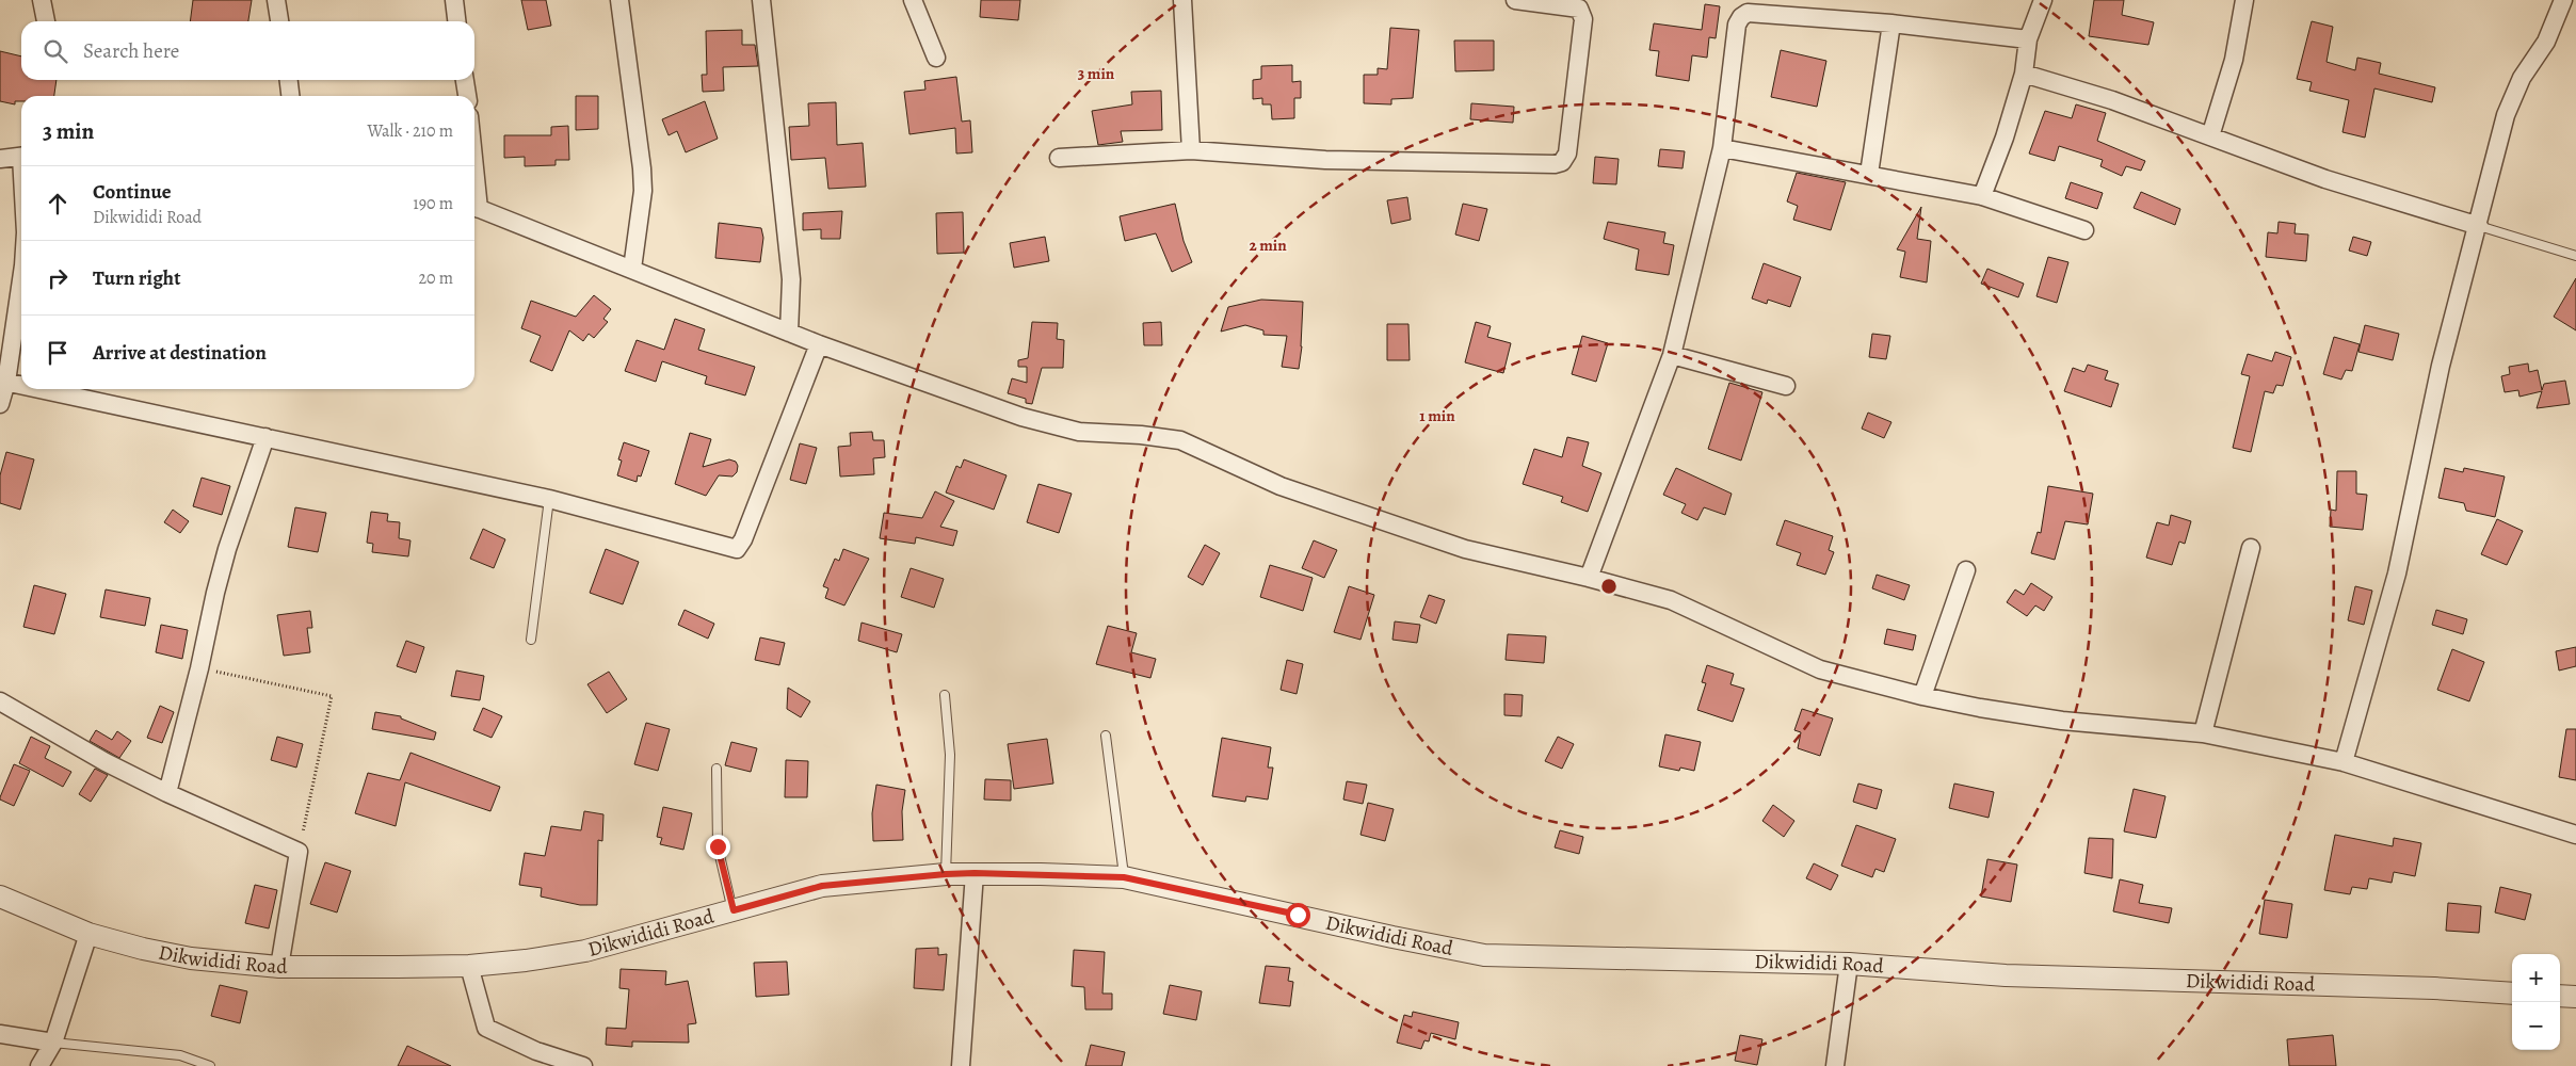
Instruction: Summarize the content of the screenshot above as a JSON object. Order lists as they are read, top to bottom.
{
  "streets": {
    "street": ["Dikwididi Road"]
  },
  "page": {
    "search": "Search here",
    "heading": ["3 min", "Walk · 210 m"],
    "list": [
      ["Continue", "Dikwididi Road", "190 m"],
      ["Turn right", "20 m"],
      "Arrive at destination"
    ],
    "map_buttons": ["+", "−"]
  },
  "rings": ["3 min", "2 min", "1 min"]
}
